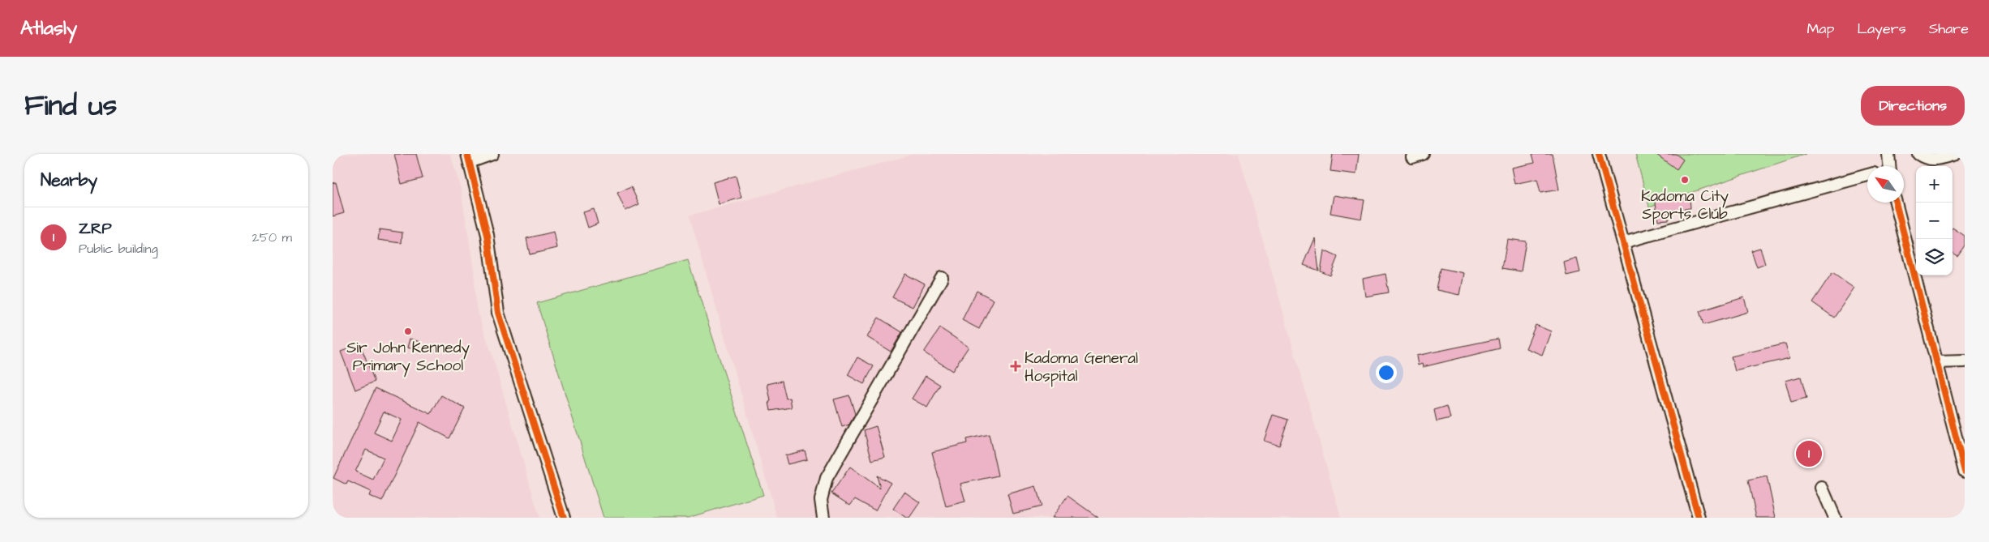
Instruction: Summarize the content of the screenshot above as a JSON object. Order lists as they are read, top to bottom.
{
  "places": {
    "other": ["Kadoma City Sports Club", "Sir John Kennedy Primary School"],
    "health": ["Kadoma General Hospital"]
  },
  "north": "top left",
  "page": {
    "header": "Atlasly",
    "nav": ["Map", "Layers", "Share"],
    "title": "Find us",
    "buttons": "Directions",
    "heading": "Nearby",
    "map_buttons": ["+", "−"],
    "list": [
      {
        "mark": "1",
        "name": "ZRP",
        "note": "Public building",
        "value": "250 m"
      }
    ],
    "pins": "1"
  }
}
